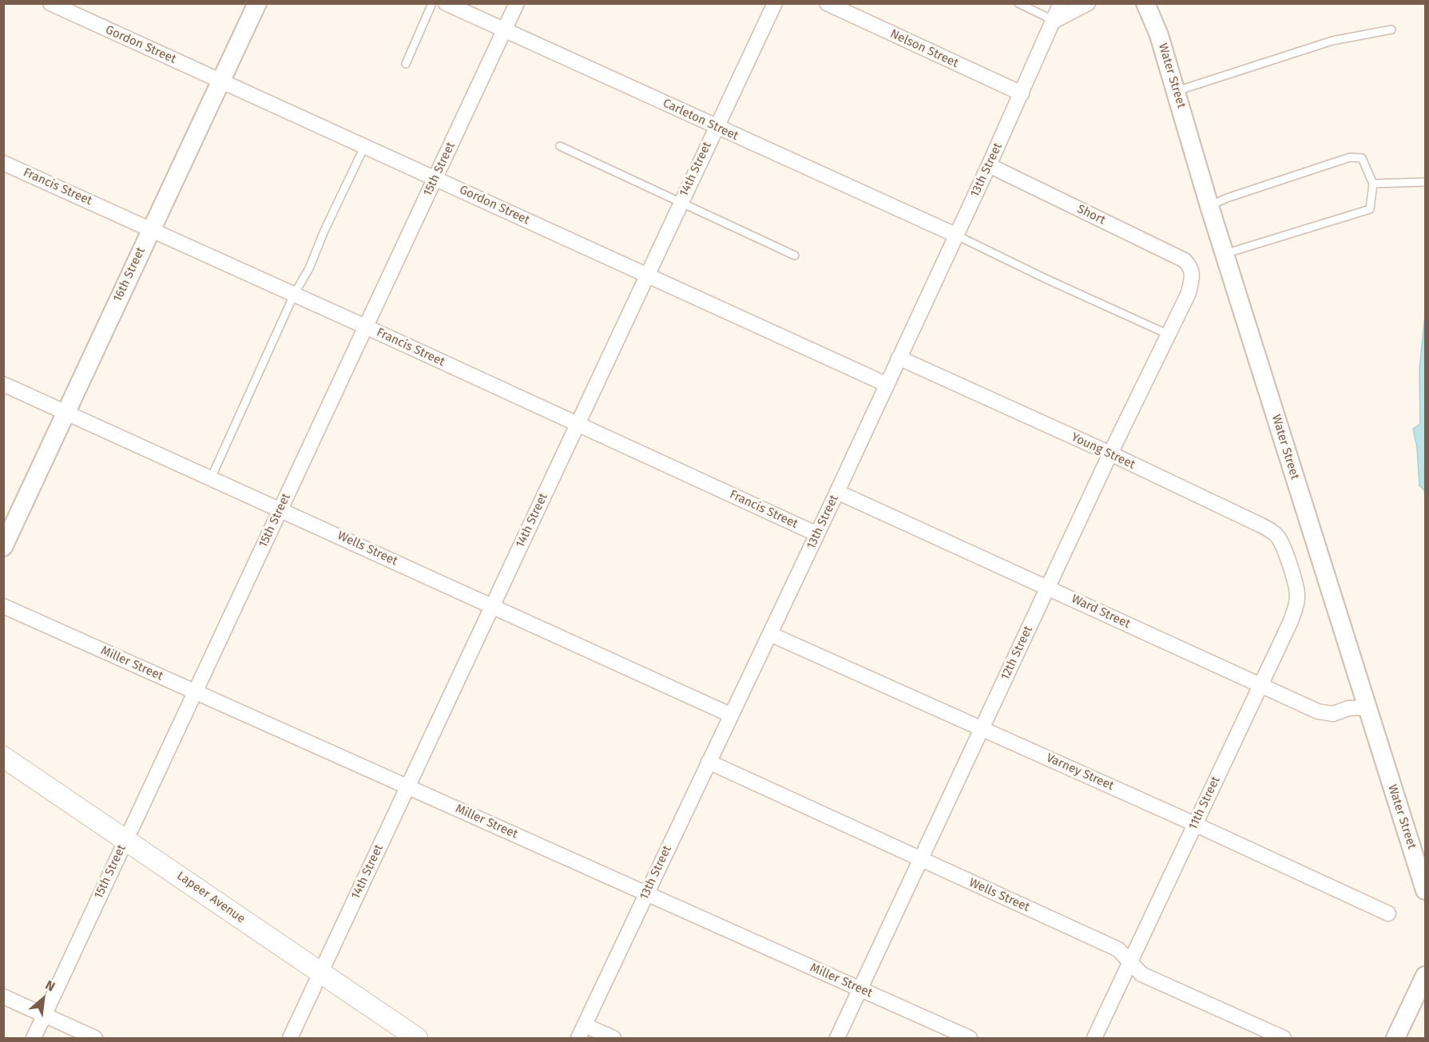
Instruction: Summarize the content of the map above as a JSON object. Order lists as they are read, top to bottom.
{
  "streets": {
    "main road": ["Lapeer Avenue"],
    "street": [
      "Gordon Street",
      "Nelson Street",
      "Water Street",
      "Carleton Street",
      "15th Street",
      "14th Street",
      "13th Street",
      "Francis Street",
      "Short",
      "16th Street",
      "Young Street",
      "Wells Street",
      "Ward Street",
      "12th Street",
      "Miller Street",
      "Varney Street",
      "11th Street"
    ]
  },
  "crossings": [
    ["Gordon Street", "15th Street"],
    ["Gordon Street", "14th Street"],
    ["Gordon Street", "13th Street"],
    ["Gordon Street", "16th Street"],
    ["Nelson Street", "13th Street"],
    ["Water Street", "Ward Street"],
    ["Carleton Street", "15th Street"],
    ["Carleton Street", "14th Street"],
    ["Carleton Street", "13th Street"],
    ["15th Street", "Francis Street"],
    ["15th Street", "Wells Street"],
    ["15th Street", "Miller Street"],
    ["15th Street", "Lapeer Avenue"],
    ["14th Street", "Francis Street"],
    ["14th Street", "Wells Street"],
    ["14th Street", "Miller Street"],
    ["14th Street", "Lapeer Avenue"],
    ["13th Street", "Francis Street"],
    ["13th Street", "Short"],
    ["13th Street", "Young Street"],
    ["13th Street", "Wells Street"],
    ["13th Street", "Ward Street"],
    ["13th Street", "Miller Street"],
    ["13th Street", "Varney Street"],
    ["Francis Street", "16th Street"],
    ["Short", "12th Street"],
    ["16th Street", "Wells Street"],
    ["Young Street", "12th Street"],
    ["Young Street", "11th Street"],
    ["Wells Street", "12th Street"],
    ["Wells Street", "11th Street"],
    ["Ward Street", "12th Street"],
    ["Ward Street", "11th Street"],
    ["12th Street", "Miller Street"],
    ["12th Street", "Varney Street"],
    ["Varney Street", "11th Street"]
  ],
  "north": "top right"
}
